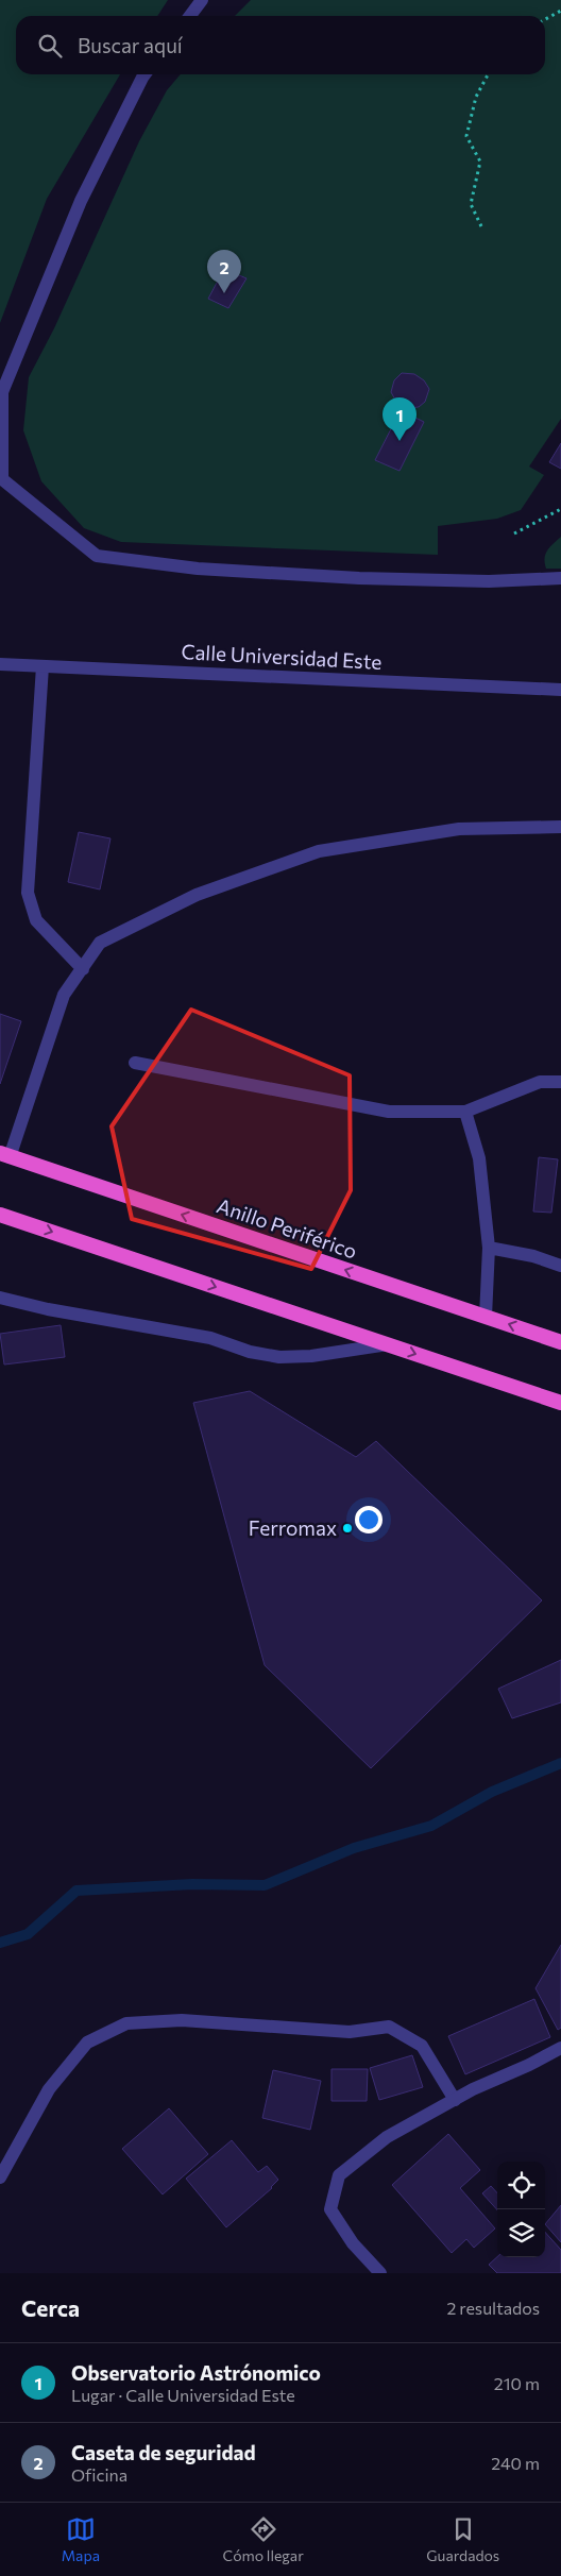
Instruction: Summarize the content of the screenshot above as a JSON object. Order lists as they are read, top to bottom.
{
  "streets": {
    "highway": ["Anillo Periférico"],
    "street": ["Calle Universidad Este"]
  },
  "places": ["Ferromax"],
  "page": {
    "search": "Buscar aquí",
    "pins": ["2", "1"],
    "heading": ["Cerca", "2 resultados"],
    "list": [
      {
        "mark": "1",
        "name": "Observatorio Astrónomico",
        "note": "Lugar · Calle Universidad Este",
        "value": "210 m"
      },
      {
        "mark": "2",
        "name": "Caseta de seguridad",
        "note": "Oficina",
        "value": "240 m"
      }
    ],
    "nav": ["Mapa", "Cómo llegar", "Guardados"]
  }
}
